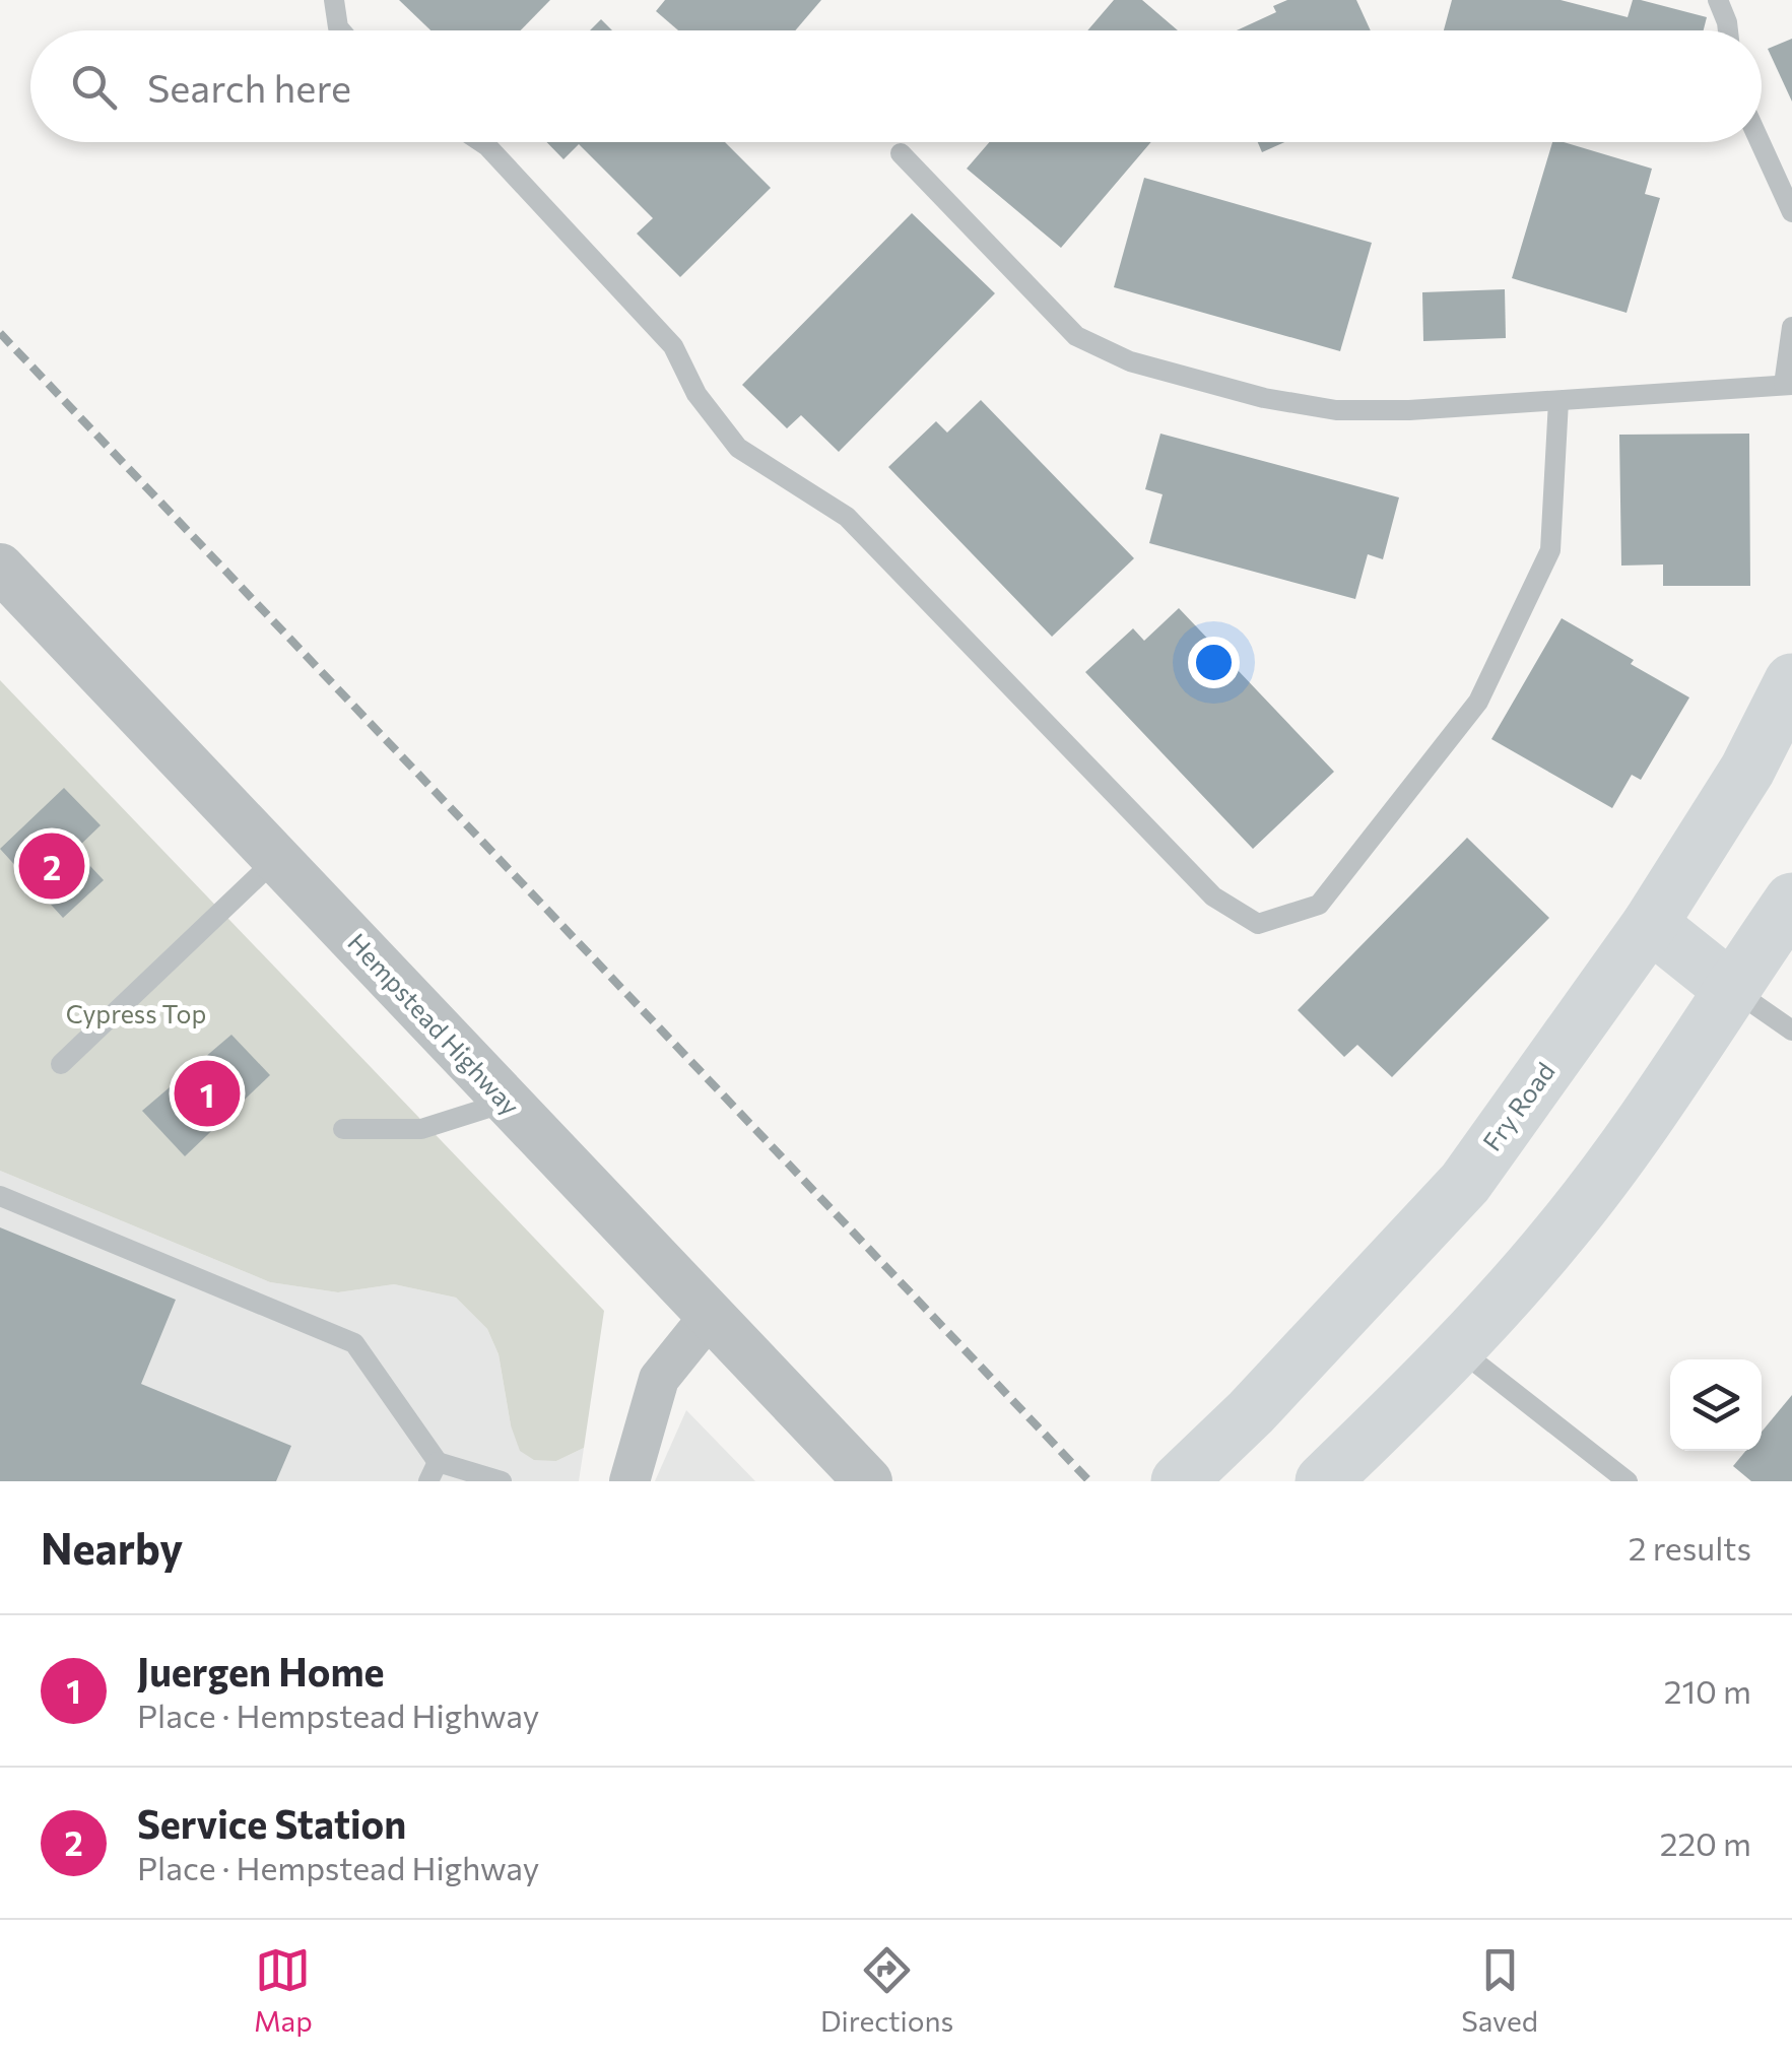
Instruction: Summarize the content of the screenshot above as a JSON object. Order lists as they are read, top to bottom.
{
  "streets": {
    "main road": ["Fry Road"],
    "street": ["Hempstead Highway"]
  },
  "parks": ["Cypress Top"],
  "page": {
    "search": "Search here",
    "pins": ["2", "1"],
    "heading": ["Nearby", "2 results"],
    "list": [
      {
        "mark": "1",
        "name": "Juergen Home",
        "note": "Place · Hempstead Highway",
        "value": "210 m"
      },
      {
        "mark": "2",
        "name": "Service Station",
        "note": "Place · Hempstead Highway",
        "value": "220 m"
      }
    ],
    "nav": ["Map", "Directions", "Saved"]
  }
}
